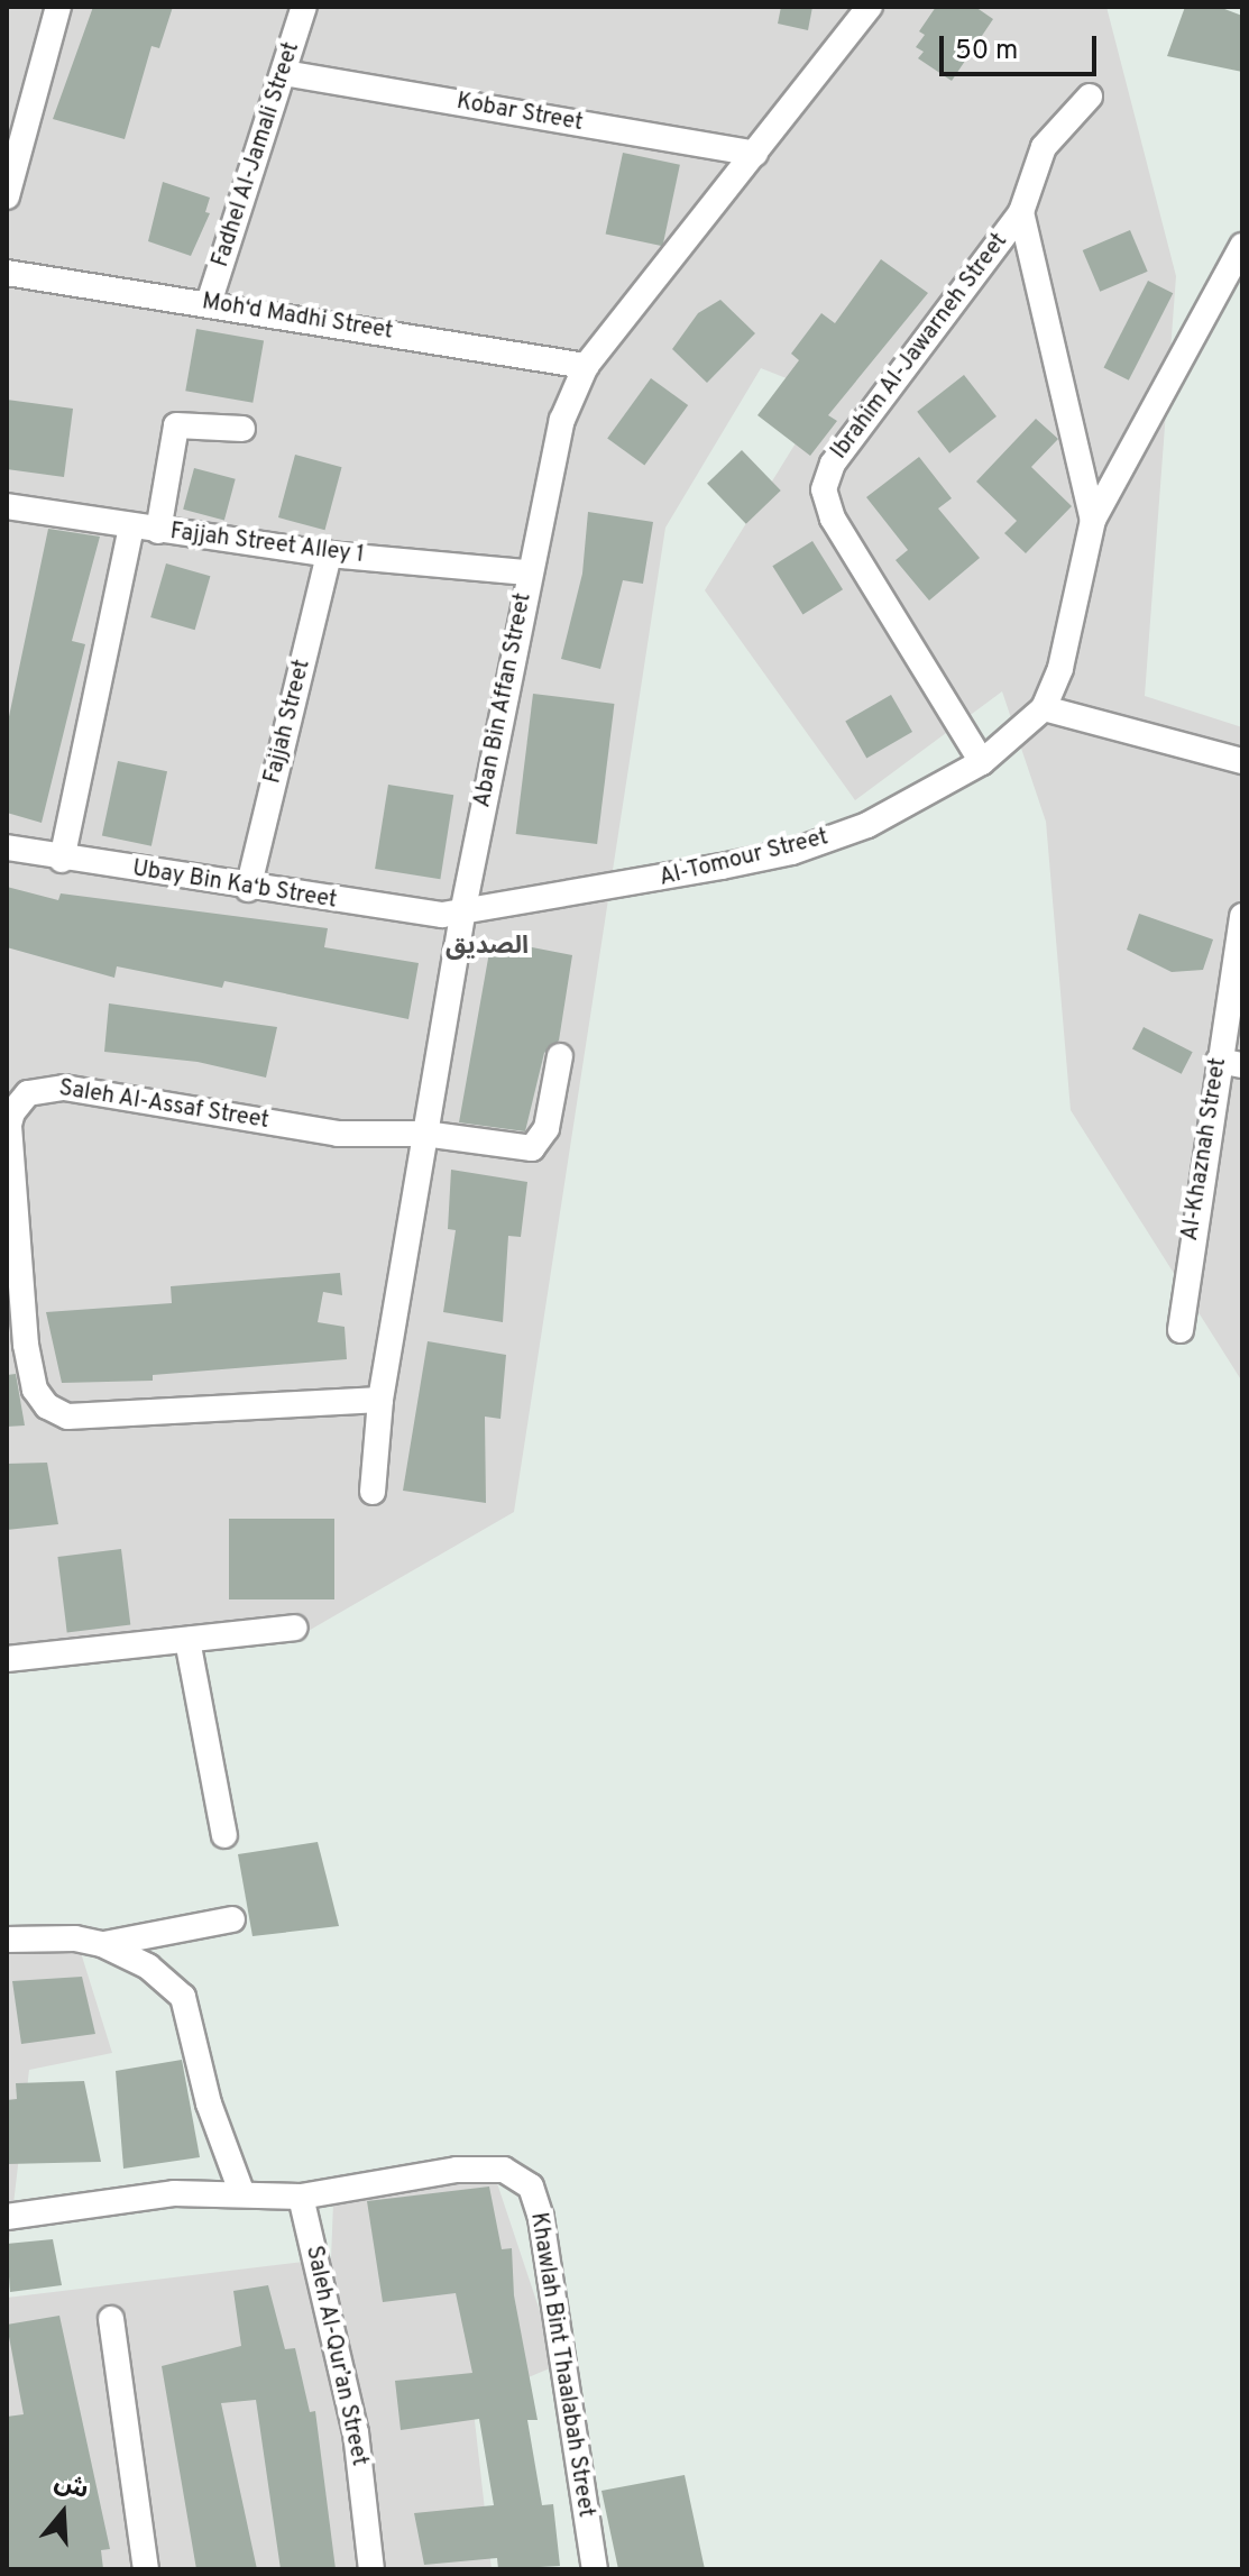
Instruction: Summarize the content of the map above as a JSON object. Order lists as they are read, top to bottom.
{
  "streets": {
    "street": [
      "Kobar Street",
      "Fadhel Al-Jamali Street",
      "Moh‘d Madhi Street",
      "Ibrahim Al-Jawarneh Street",
      "Fajjah Street Alley 1",
      "Aban Bin Affan Street",
      "Fajjah Street",
      "Al-Tomour Street",
      "Ubay Bin Ka‘b Street",
      "Saleh Al-Assaf Street",
      "Al-Khaznah Street",
      "Saleh Al-Qur’an Street",
      "Khawlah Bint Thaalabah Street"
    ]
  },
  "crossings": [
    ["Kobar Street", "Fadhel Al-Jamali Street"],
    ["Kobar Street", "Aban Bin Affan Street"],
    ["Fadhel Al-Jamali Street", "Moh‘d Madhi Street"],
    ["Moh‘d Madhi Street", "Aban Bin Affan Street"],
    ["Ibrahim Al-Jawarneh Street", "Al-Tomour Street"],
    ["Fajjah Street Alley 1", "Aban Bin Affan Street"],
    ["Fajjah Street Alley 1", "Fajjah Street"],
    ["Aban Bin Affan Street", "Al-Tomour Street"],
    ["Aban Bin Affan Street", "Ubay Bin Ka‘b Street"],
    ["Aban Bin Affan Street", "Saleh Al-Assaf Street"],
    ["Fajjah Street", "Ubay Bin Ka‘b Street"],
    ["Al-Tomour Street", "Ubay Bin Ka‘b Street"],
    ["Saleh Al-Qur’an Street", "Khawlah Bint Thaalabah Street"]
  ],
  "districts": ["الصديق"],
  "scale_bar": "50 m",
  "north": "top"
}
